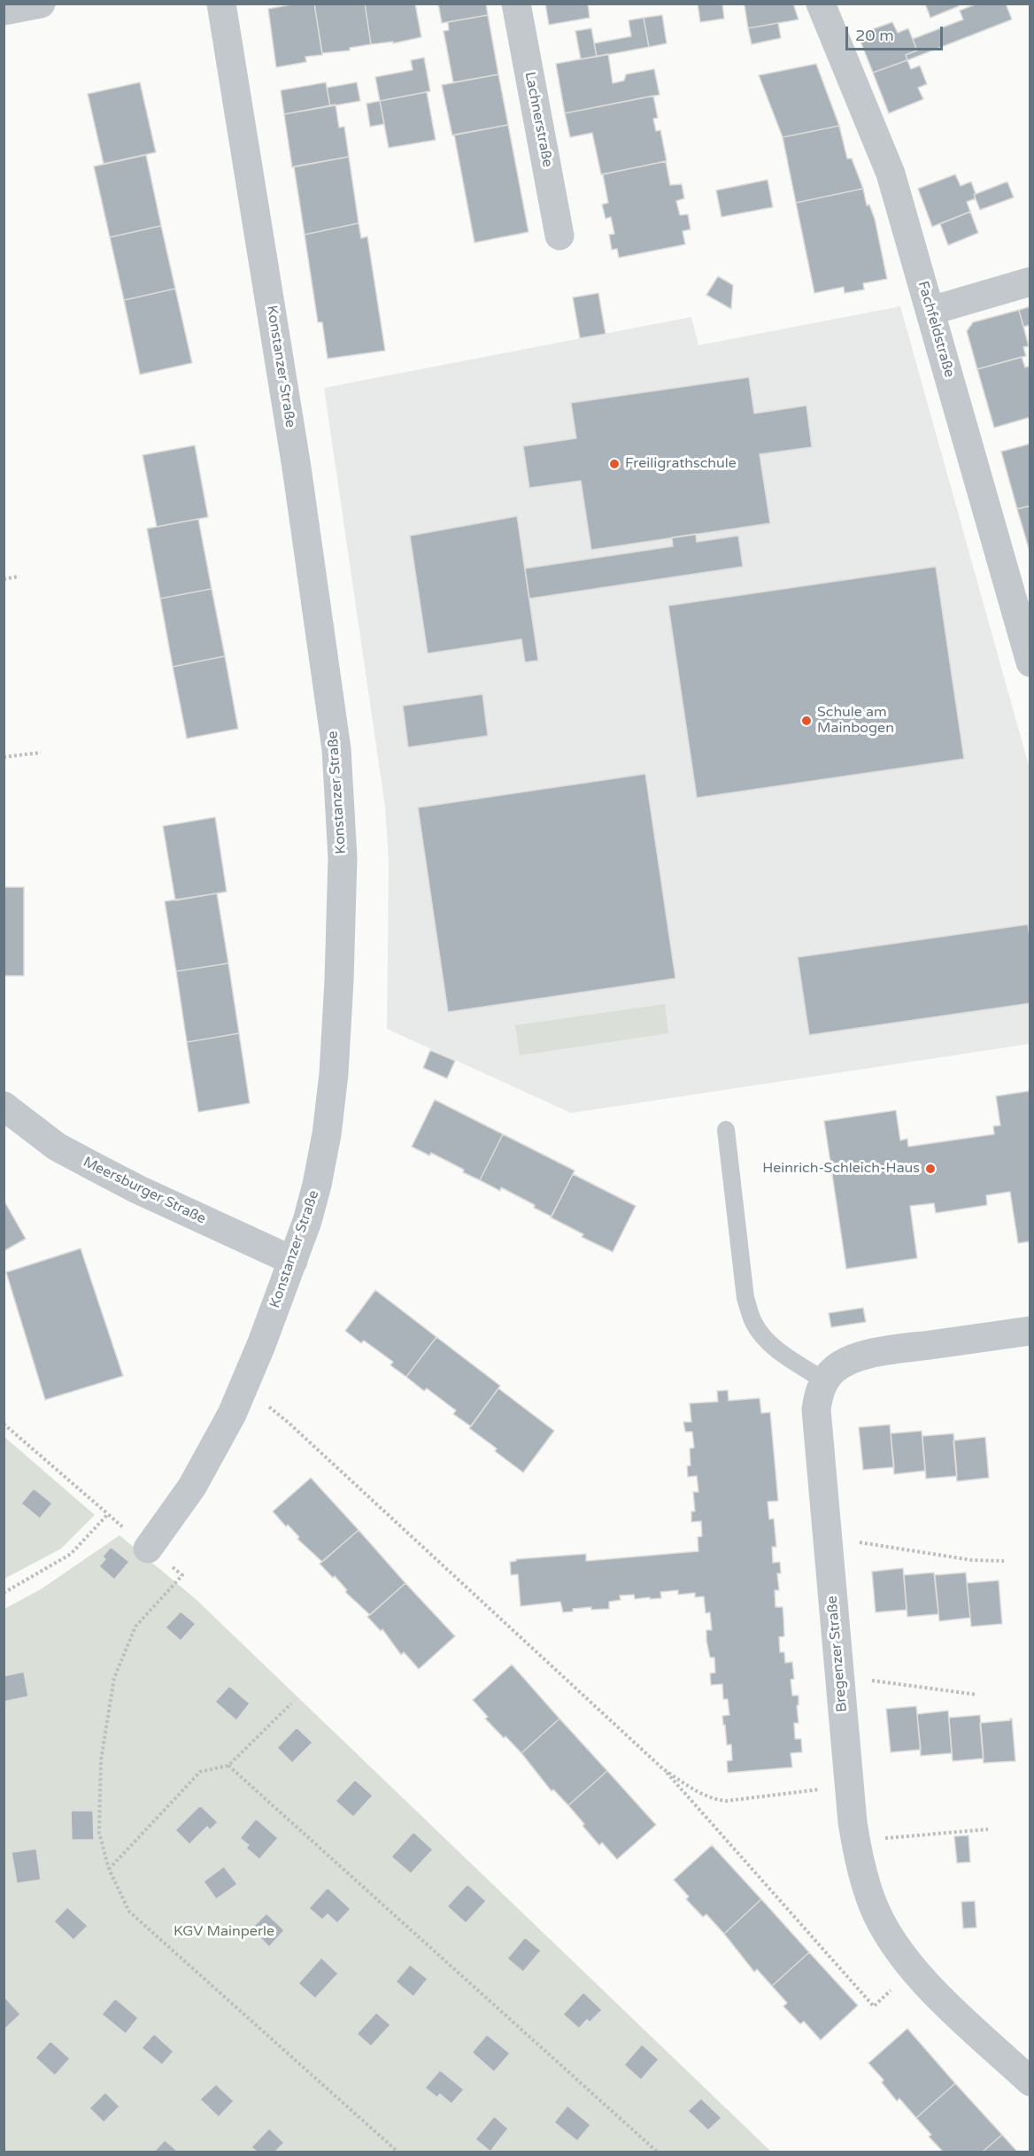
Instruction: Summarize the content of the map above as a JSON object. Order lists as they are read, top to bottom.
{
  "streets": {
    "street": [
      "Lachnerstraße",
      "Fachfeldstraße",
      "Konstanzer Straße",
      "Meersburger Straße",
      "Bregenzer Straße"
    ]
  },
  "crossings": [
    ["Konstanzer Straße", "Meersburger Straße"]
  ],
  "parks": ["KGV Mainperle"],
  "places": ["Freiligrathschule", "Schule am Mainbogen", "Heinrich-Schleich-Haus"],
  "scale_bar": "20 m"
}
